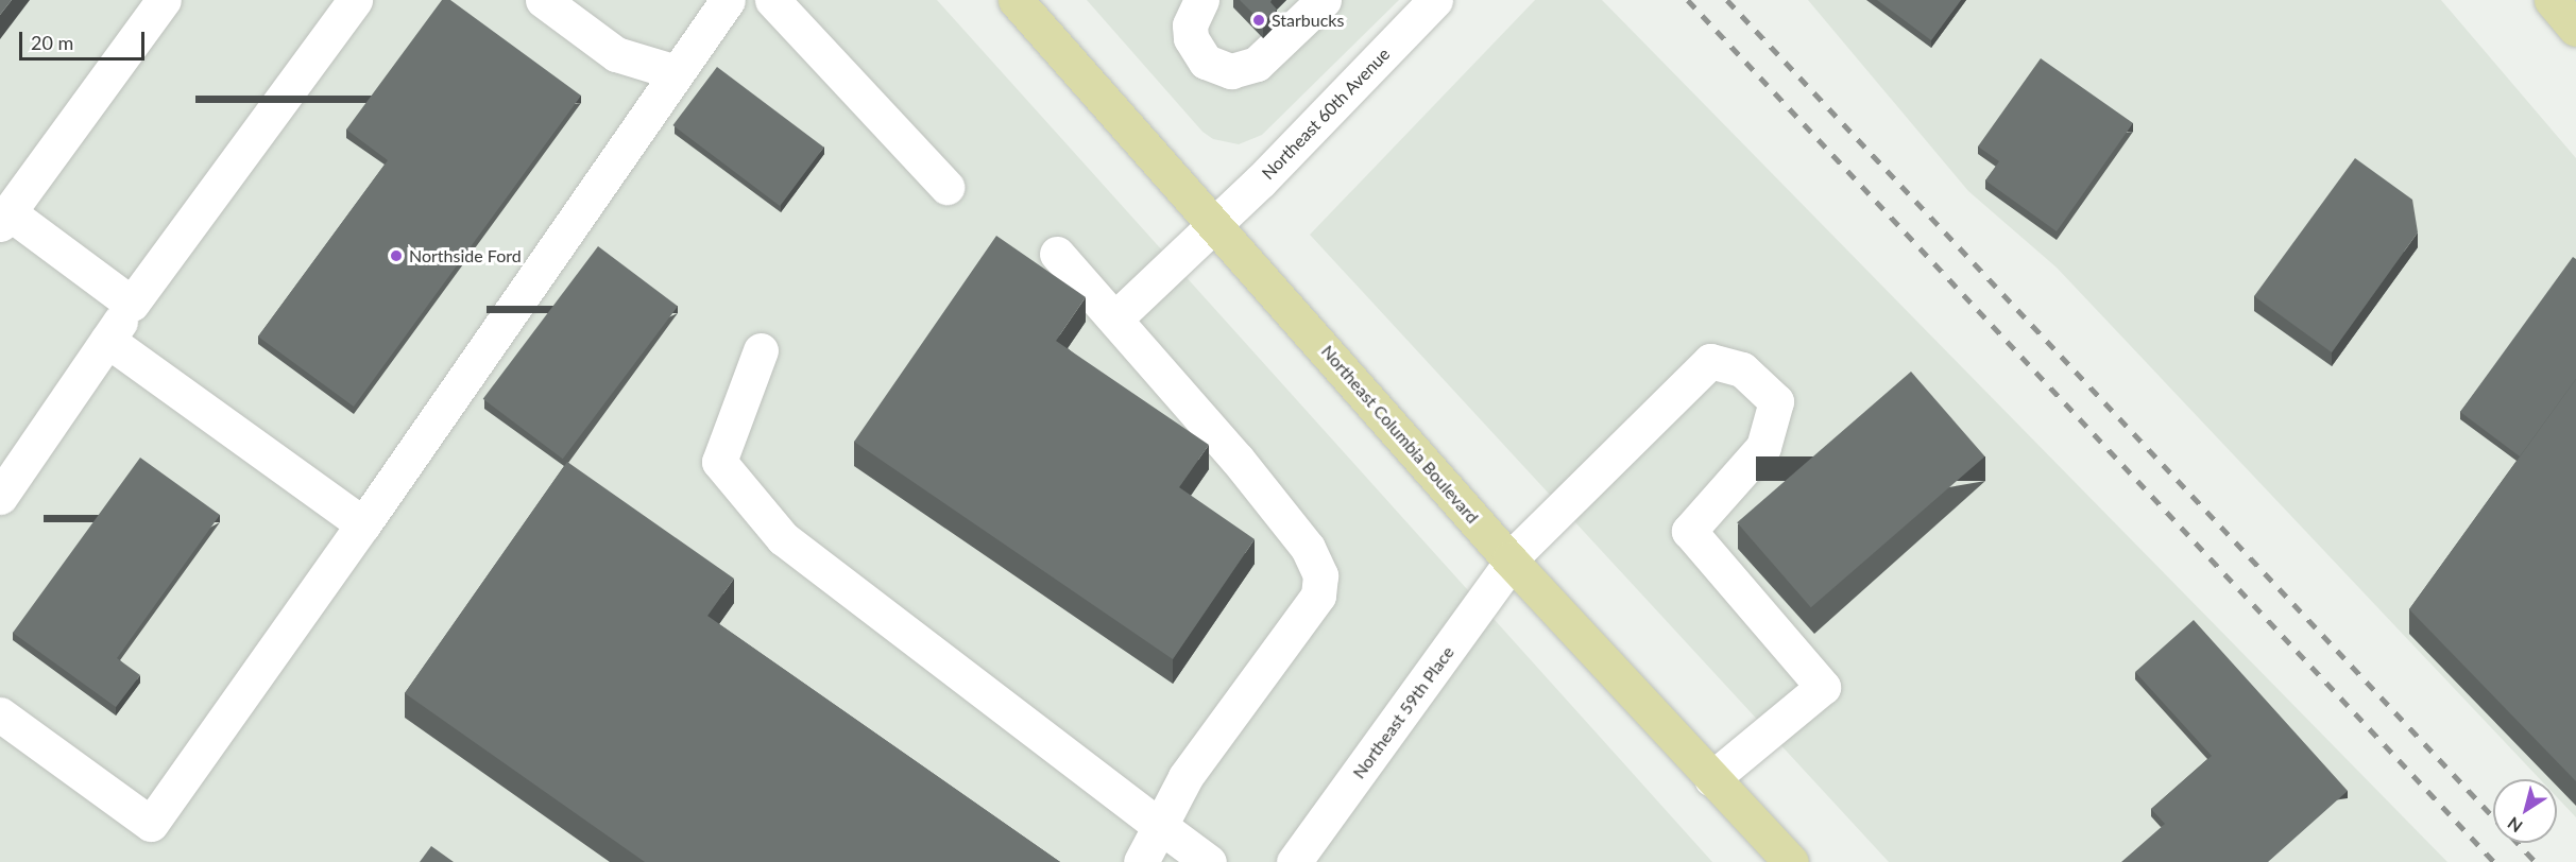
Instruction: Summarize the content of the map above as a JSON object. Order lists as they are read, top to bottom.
{
  "streets": {
    "main road": ["Northeast Columbia Boulevard"],
    "street": ["Northeast 60th Avenue", "Northeast 59th Place"]
  },
  "crossings": [
    ["Northeast 60th Avenue", "Northeast Columbia Boulevard"],
    ["Northeast Columbia Boulevard", "Northeast 59th Place"]
  ],
  "places": ["Starbucks", "Northside Ford"],
  "scale_bar": "20 m",
  "north": "bottom left"
}
